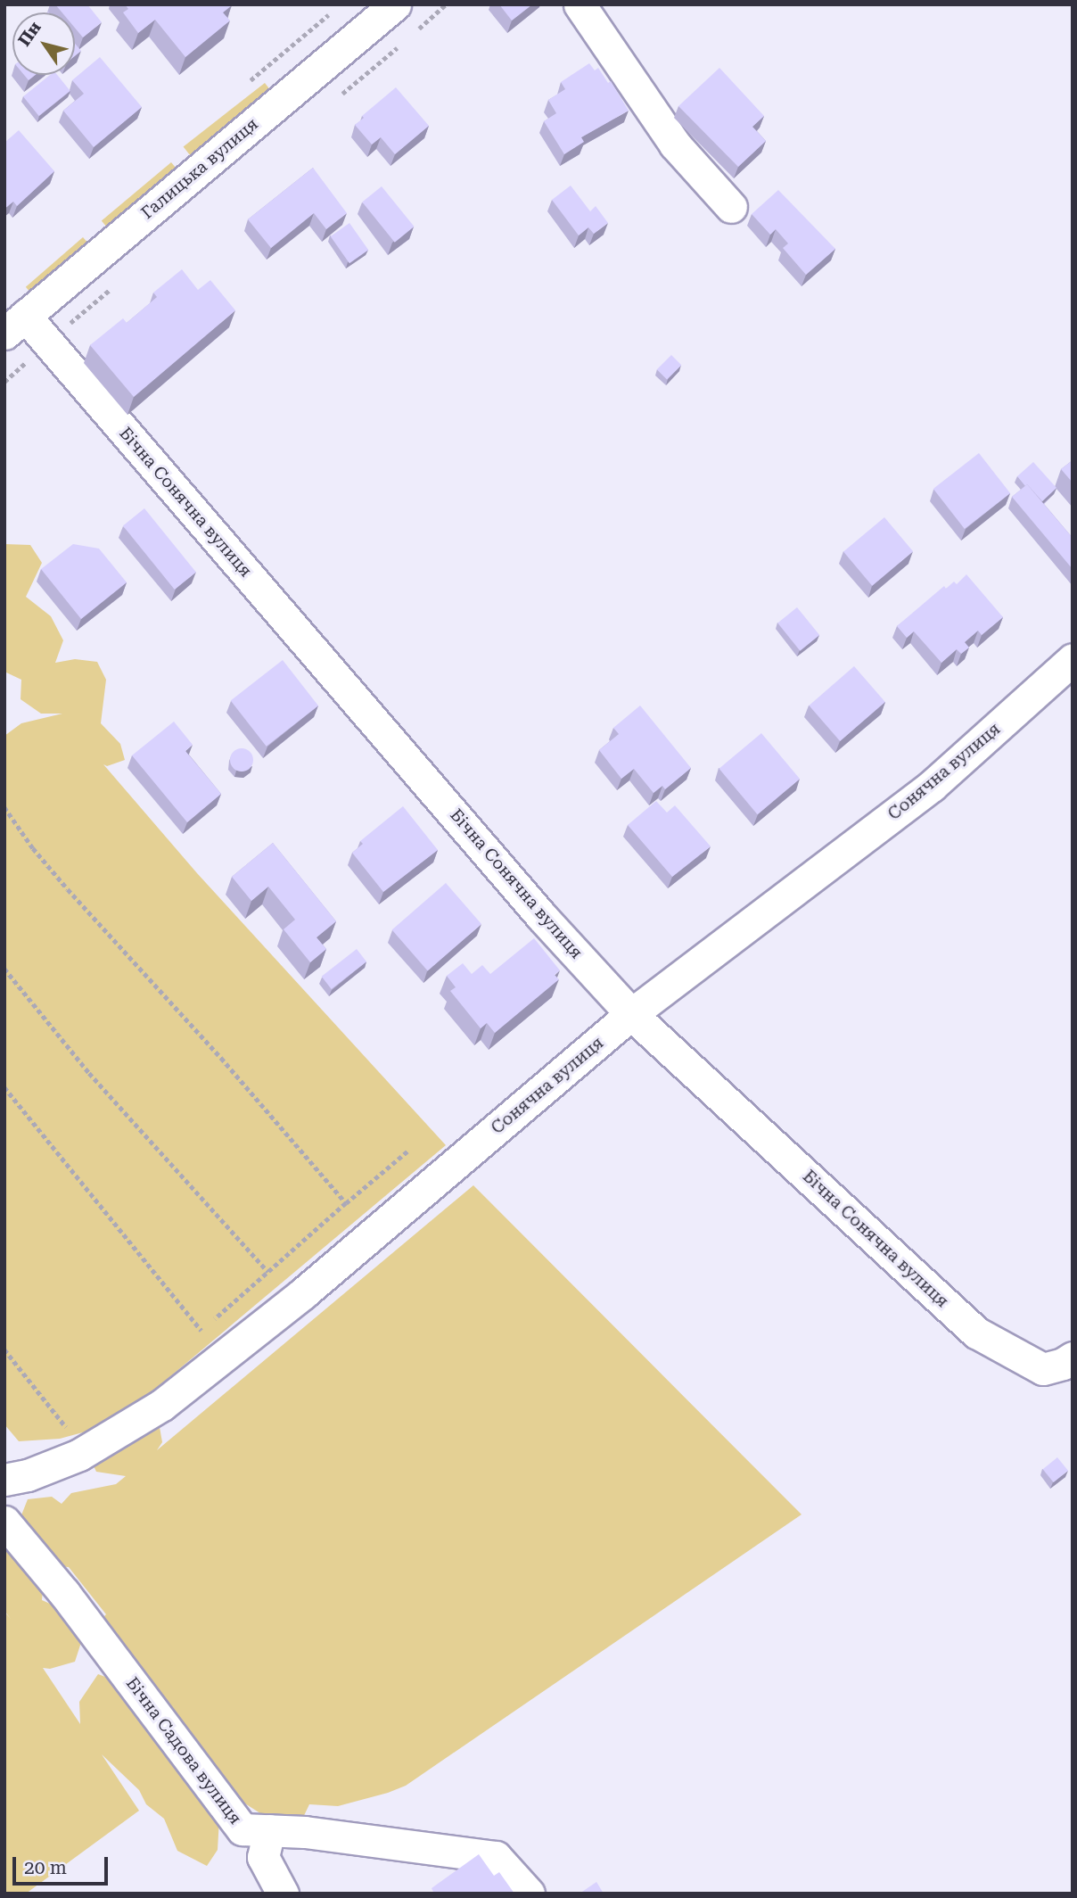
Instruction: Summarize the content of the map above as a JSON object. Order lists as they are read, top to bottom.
{
  "streets": {
    "street": [
      "Галицька вулиця",
      "Бічна Сонячна вулиця",
      "Сонячна вулиця",
      "Бічна Садова вулиця"
    ]
  },
  "crossings": [
    ["Галицька вулиця", "Бічна Сонячна вулиця"],
    ["Бічна Сонячна вулиця", "Сонячна вулиця"]
  ],
  "scale_bar": "20 m",
  "north": "top left"
}
